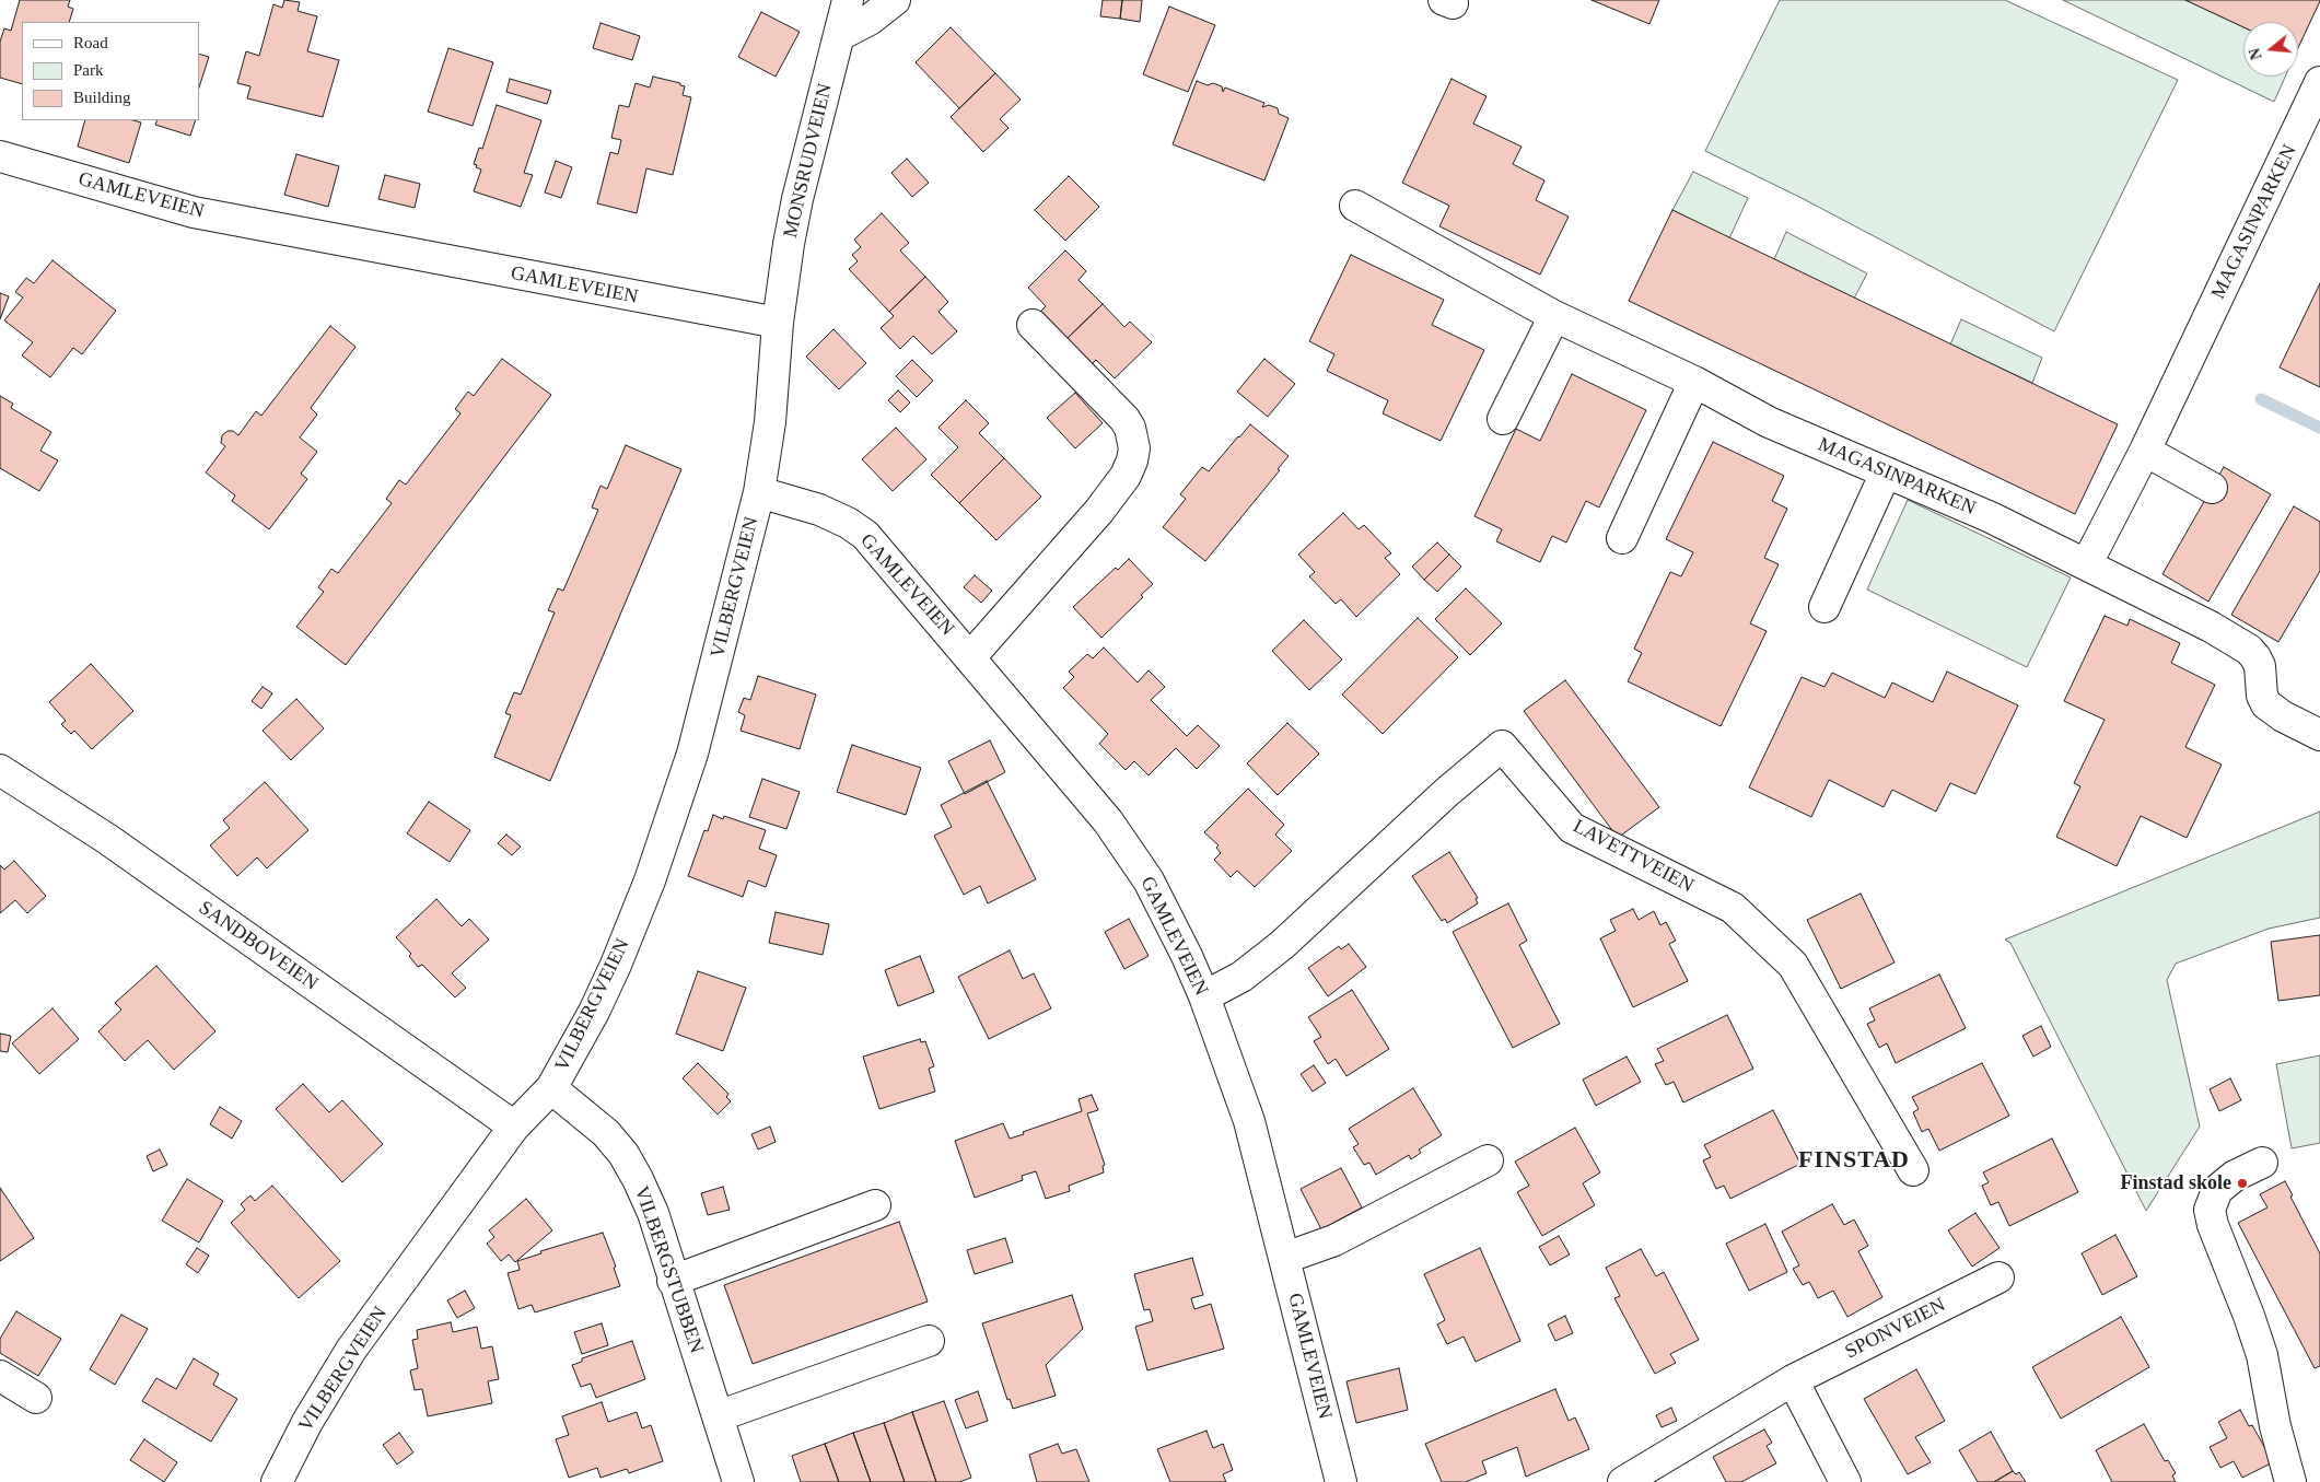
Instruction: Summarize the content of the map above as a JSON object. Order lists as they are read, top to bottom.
{
  "streets": {
    "street": [
      "MONSRUDVEIEN",
      "GAMLEVEIEN",
      "MAGASINPARKEN",
      "VILBERGVEIEN",
      "LAVETTVEIEN",
      "SANDBOVEIEN",
      "VILBERGSTUBBEN",
      "SPONVEIEN"
    ]
  },
  "crossings": [
    ["MONSRUDVEIEN", "GAMLEVEIEN"],
    ["GAMLEVEIEN", "VILBERGVEIEN"],
    ["GAMLEVEIEN", "LAVETTVEIEN"],
    ["VILBERGVEIEN", "SANDBOVEIEN"],
    ["VILBERGVEIEN", "VILBERGSTUBBEN"]
  ],
  "districts": ["FINSTAD"],
  "places": ["Finstad skole"],
  "legend": ["Road", "Park", "Building"],
  "north": "left"
}
